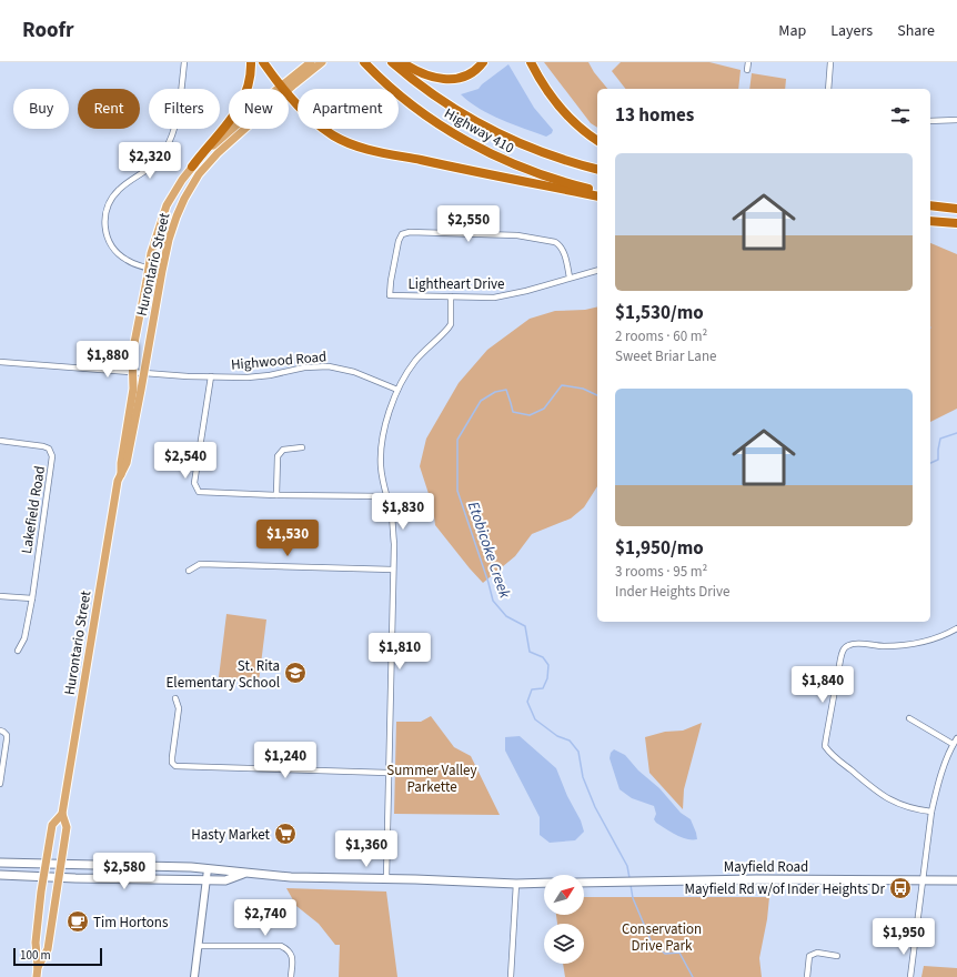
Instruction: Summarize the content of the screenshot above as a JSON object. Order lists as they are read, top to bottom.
{
  "streets": {
    "highway": ["Highway 410"],
    "main road": ["Hurontario Street", "Mayfield Road"],
    "street": ["Lightheart Drive", "Highwood Road", "Lakefield Road"]
  },
  "crossings": [
    ["Hurontario Street", "Highwood Road"]
  ],
  "water": ["Etobicoke Creek"],
  "parks": ["Summer Valley Parkette", "Conservation Drive Park"],
  "places": {
    "school or university": ["St. Rita Elementary School"],
    "supermarket": ["Hasty Market"],
    "bus stop": ["Mayfield Rd w/of Inder Heights Dr"],
    "cafe": ["Tim Hortons"]
  },
  "scale_bar": "100 m",
  "north": "top right",
  "page": {
    "header": "Roofr",
    "nav": ["Map", "Layers", "Share"],
    "chip": [
      "Buy",
      "Rent",
      "Filters",
      "New",
      "Apartment"
    ],
    "heading": "13 homes",
    "price": [
      "$2,320",
      "$2,550",
      "$1,880",
      "$2,540",
      "$1,830",
      "$1,530",
      "$1,810",
      "$1,840",
      "$1,240",
      "$1,360",
      "$2,580",
      "$2,740",
      "$1,950"
    ],
    "list": [
      {
        "name": "$1,530/mo",
        "note": "2 rooms · 60 m² · Sweet Briar Lane"
      },
      {
        "name": "$1,950/mo",
        "note": "3 rooms · 95 m² · Inder Heights Drive"
      }
    ],
    "scale": "100 m"
  }
}
